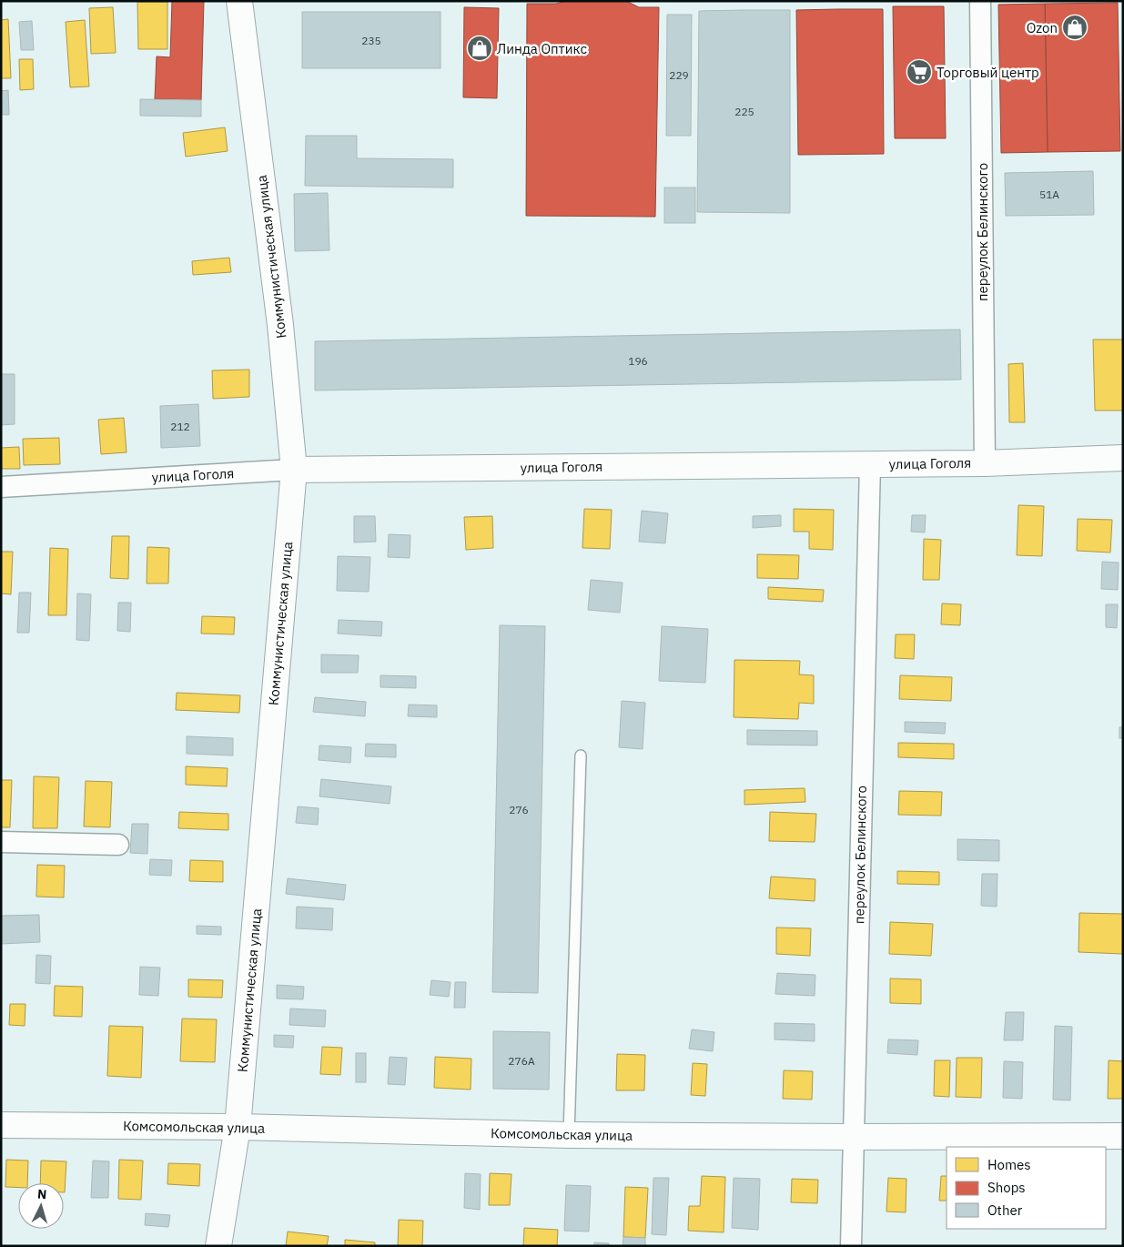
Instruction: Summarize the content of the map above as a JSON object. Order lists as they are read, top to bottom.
{
  "streets": {
    "street": [
      "переулок Белинского",
      "Коммунистическая улица",
      "улица Гоголя",
      "Комсомольская улица"
    ]
  },
  "crossings": [
    ["переулок Белинского", "улица Гоголя"],
    ["переулок Белинского", "Комсомольская улица"],
    ["Коммунистическая улица", "улица Гоголя"],
    ["Коммунистическая улица", "Комсомольская улица"]
  ],
  "places": {
    "shop": ["Ozon", "Линда Оптикс"],
    "supermarket": ["Торговый центр"]
  },
  "house_numbers": [
    "235",
    "229",
    "225",
    "51А",
    "196",
    "212",
    "276",
    "276А"
  ],
  "legend": ["Homes", "Shops", "Other"],
  "north": "top"
}
